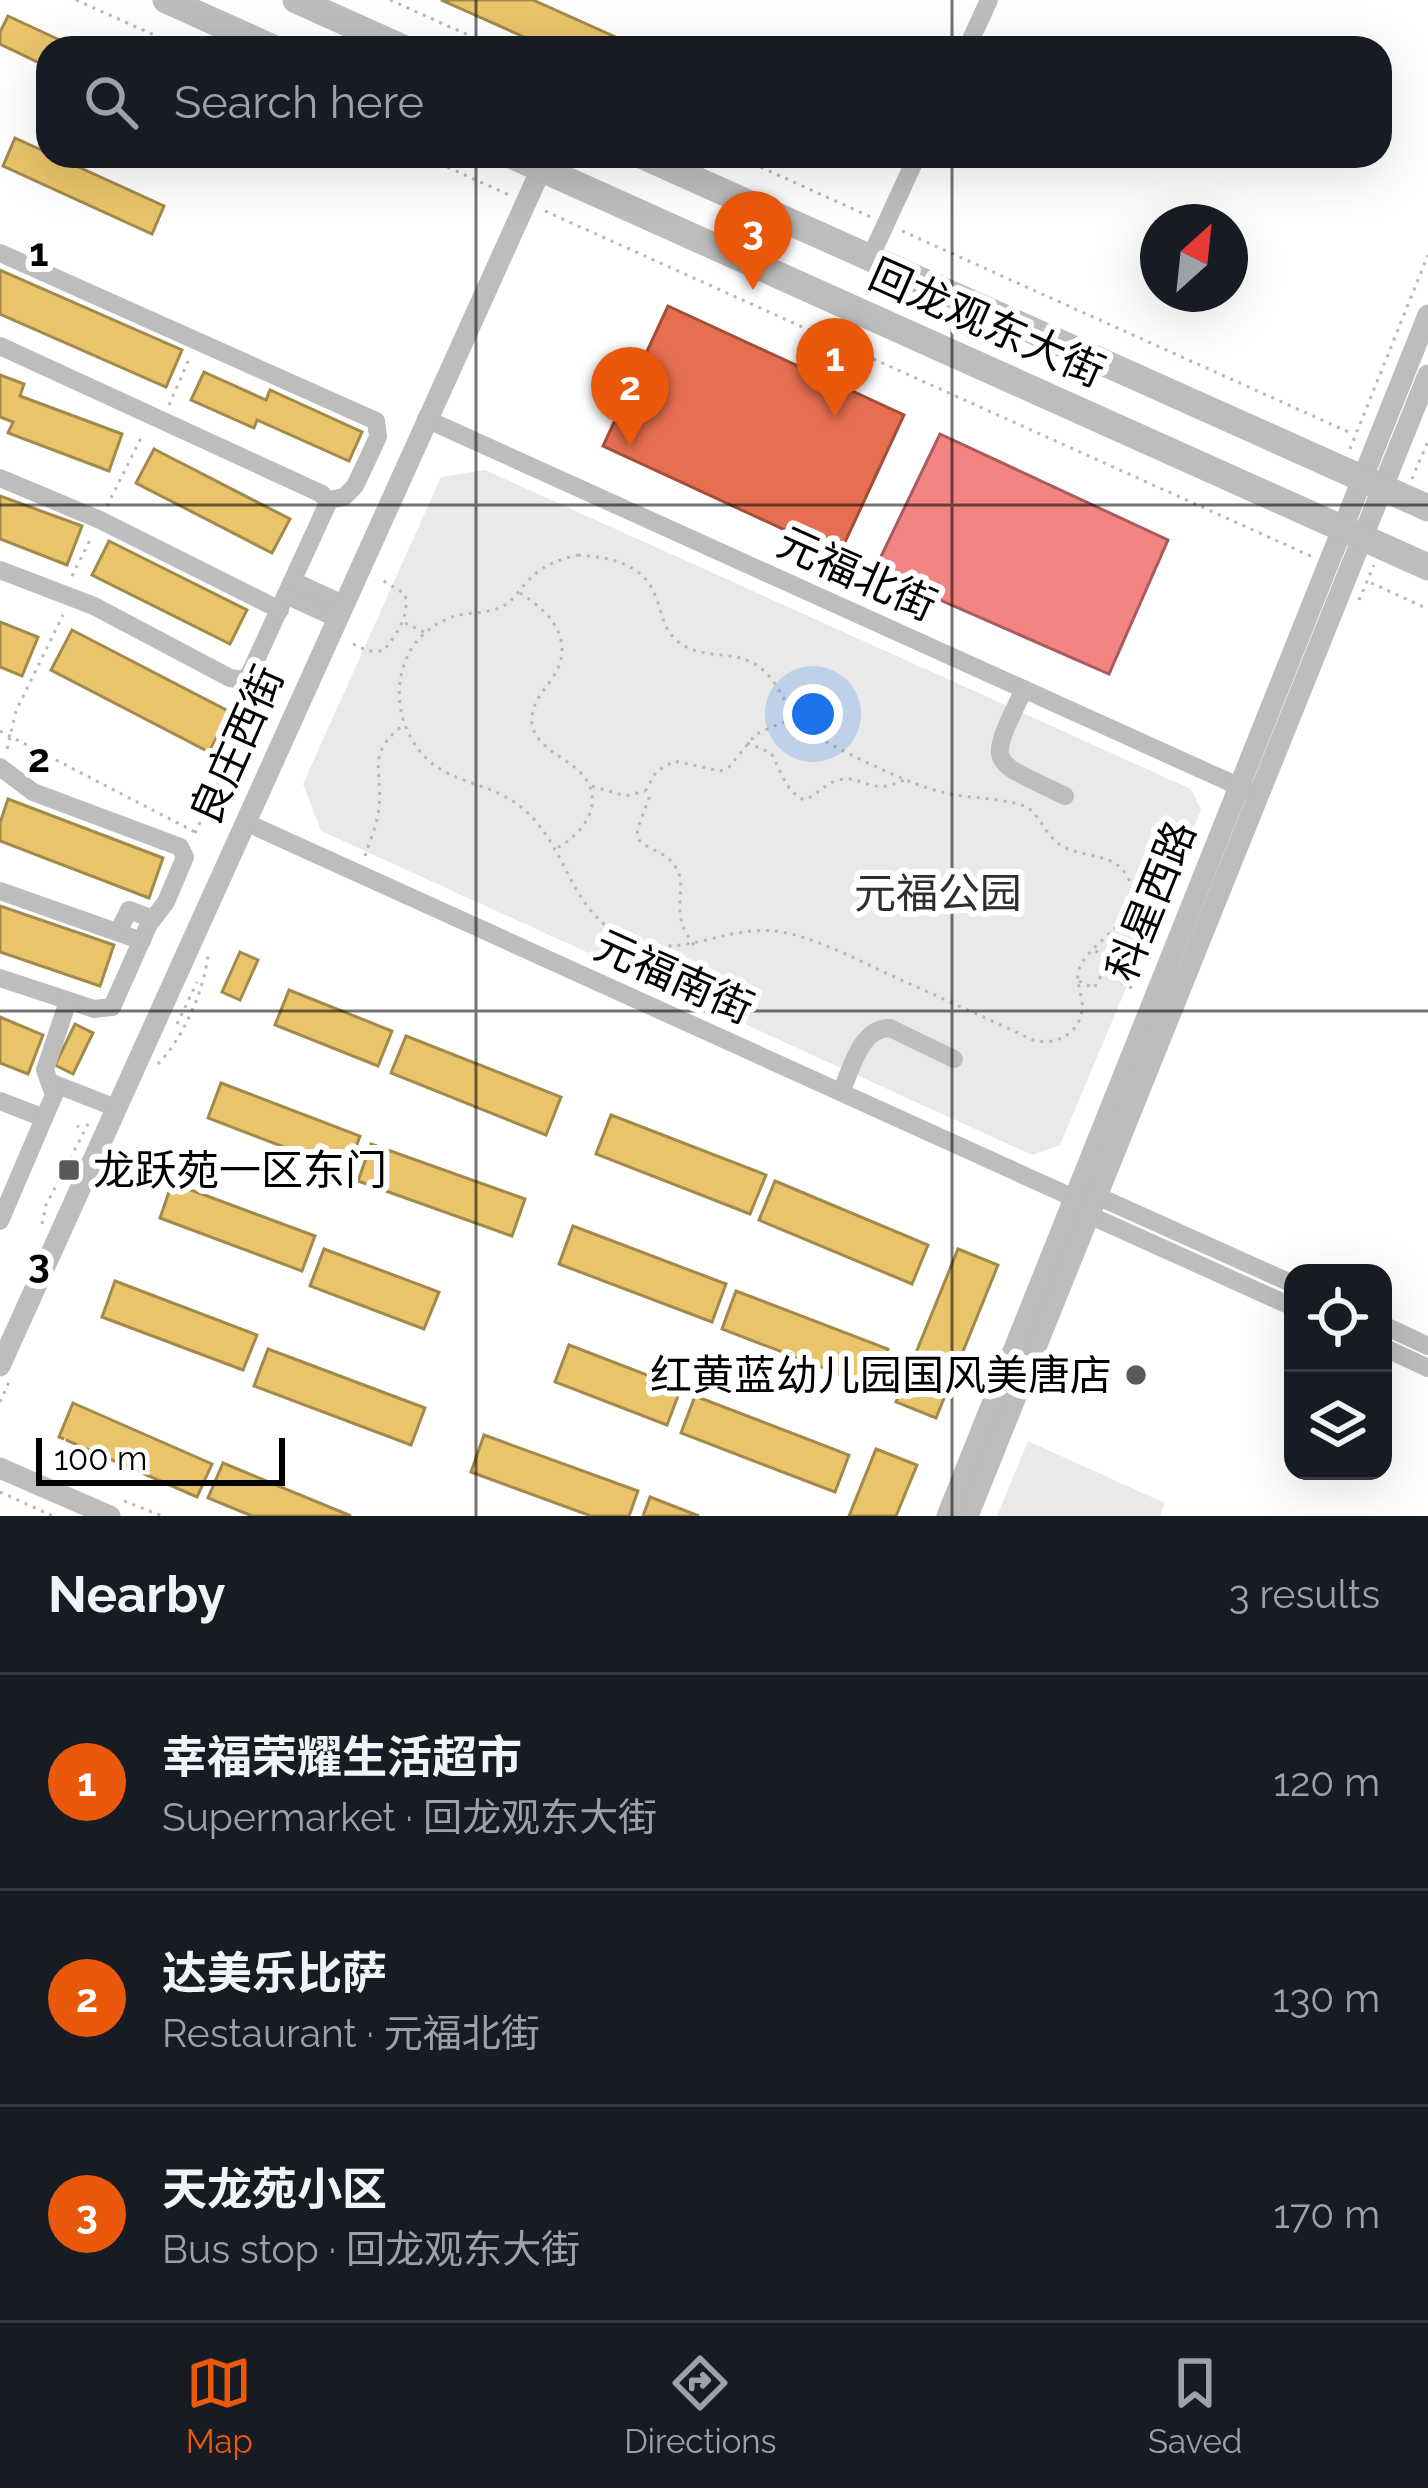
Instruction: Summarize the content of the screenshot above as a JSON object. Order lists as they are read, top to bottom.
{
  "streets": {
    "main road": ["回龙观东大街"],
    "street": [
      "元福北街",
      "良庄西街",
      "科星西路",
      "元福南街"
    ]
  },
  "crossings": [
    ["回龙观东大街", "科星西路"],
    ["元福北街", "良庄西街"],
    ["元福北街", "科星西路"],
    ["良庄西街", "元福南街"],
    ["科星西路", "元福南街"]
  ],
  "parks": ["元福公园"],
  "places": {
    "transit": ["龙跃苑一区东门"],
    "other": ["红黄蓝幼儿园国风美唐店"]
  },
  "scale_bar": "100 m",
  "north": "top right",
  "page": {
    "search": "Search here",
    "pins": ["3", "1", "2"],
    "scale": "100 m",
    "heading": ["Nearby", "3 results"],
    "list": [
      {
        "mark": "1",
        "name": "幸福荣耀生活超市",
        "note": "Supermarket · 回龙观东大街",
        "value": "120 m"
      },
      {
        "mark": "2",
        "name": "达美乐比萨",
        "note": "Restaurant · 元福北街",
        "value": "130 m"
      },
      {
        "mark": "3",
        "name": "天龙苑小区",
        "note": "Bus stop · 回龙观东大街",
        "value": "170 m"
      }
    ],
    "nav": ["Map", "Directions", "Saved"]
  },
  "grid": {
    "rows": ["1", "2", "3"]
  }
}
